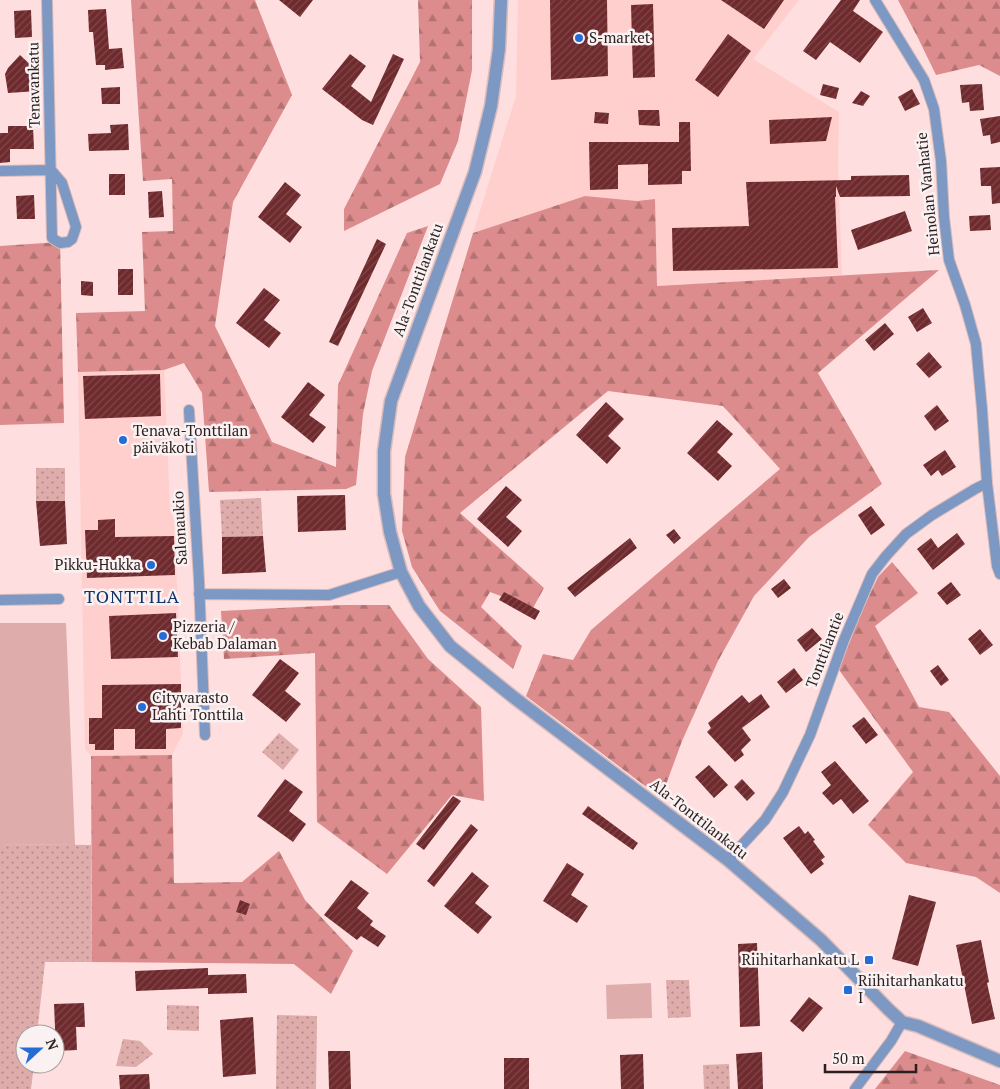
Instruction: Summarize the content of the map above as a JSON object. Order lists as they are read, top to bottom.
{
  "streets": {
    "street": [
      "Tenavankatu",
      "Heinolan Vanhatie",
      "Ala-Tonttilankatu",
      "Salonaukio",
      "Tonttilantie"
    ]
  },
  "crossings": [
    ["Heinolan Vanhatie", "Tonttilantie"],
    ["Ala-Tonttilankatu", "Tonttilantie"]
  ],
  "districts": ["TONTTILA"],
  "places": {
    "other": [
      "S-market",
      "Tenava-Tonttilan päiväkoti",
      "Pikku-Hukka",
      "Pizzeria / Kebab Dalaman",
      "Cityvarasto Lahti Tonttila"
    ],
    "transit": ["Riihitarhankatu L", "Riihitarhankatu I"]
  },
  "scale_bar": "50 m",
  "north": "right"
}
